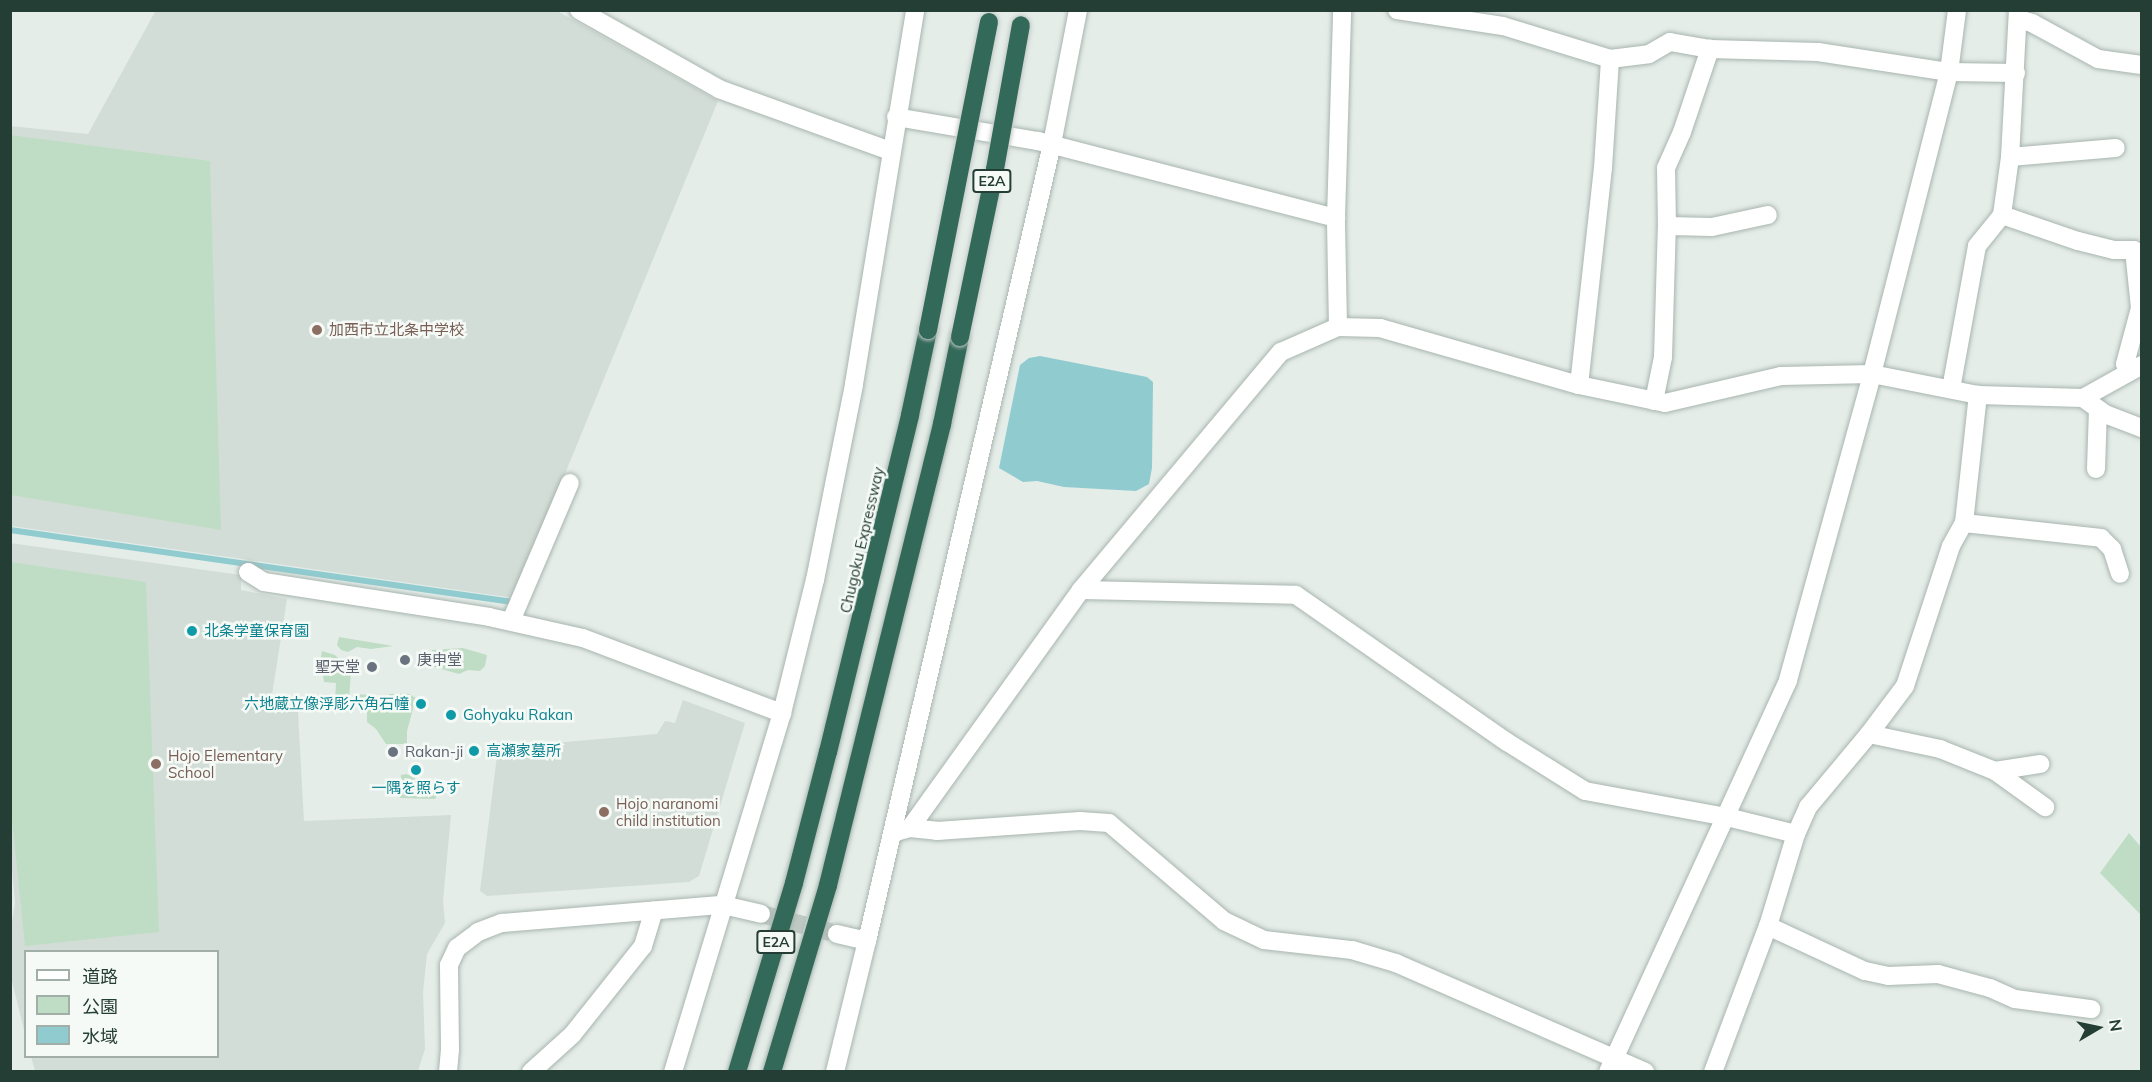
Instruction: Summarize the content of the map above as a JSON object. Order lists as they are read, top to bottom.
{
  "streets": {
    "highway": ["E2A", "Chugoku Expressway"]
  },
  "places": [
    "加西市立北条中学校",
    "北条学童保育園",
    "庚申堂",
    "聖天堂",
    "六地蔵立像浮彫六角石幢",
    "Gohyaku Rakan",
    "高瀬家墓所",
    "Rakan-ji",
    "Hojo Elementary School",
    "一隅を照らす",
    "Hojo naranomi child institution"
  ],
  "legend": ["道路", "公園", "水域"],
  "north": "right"
}
